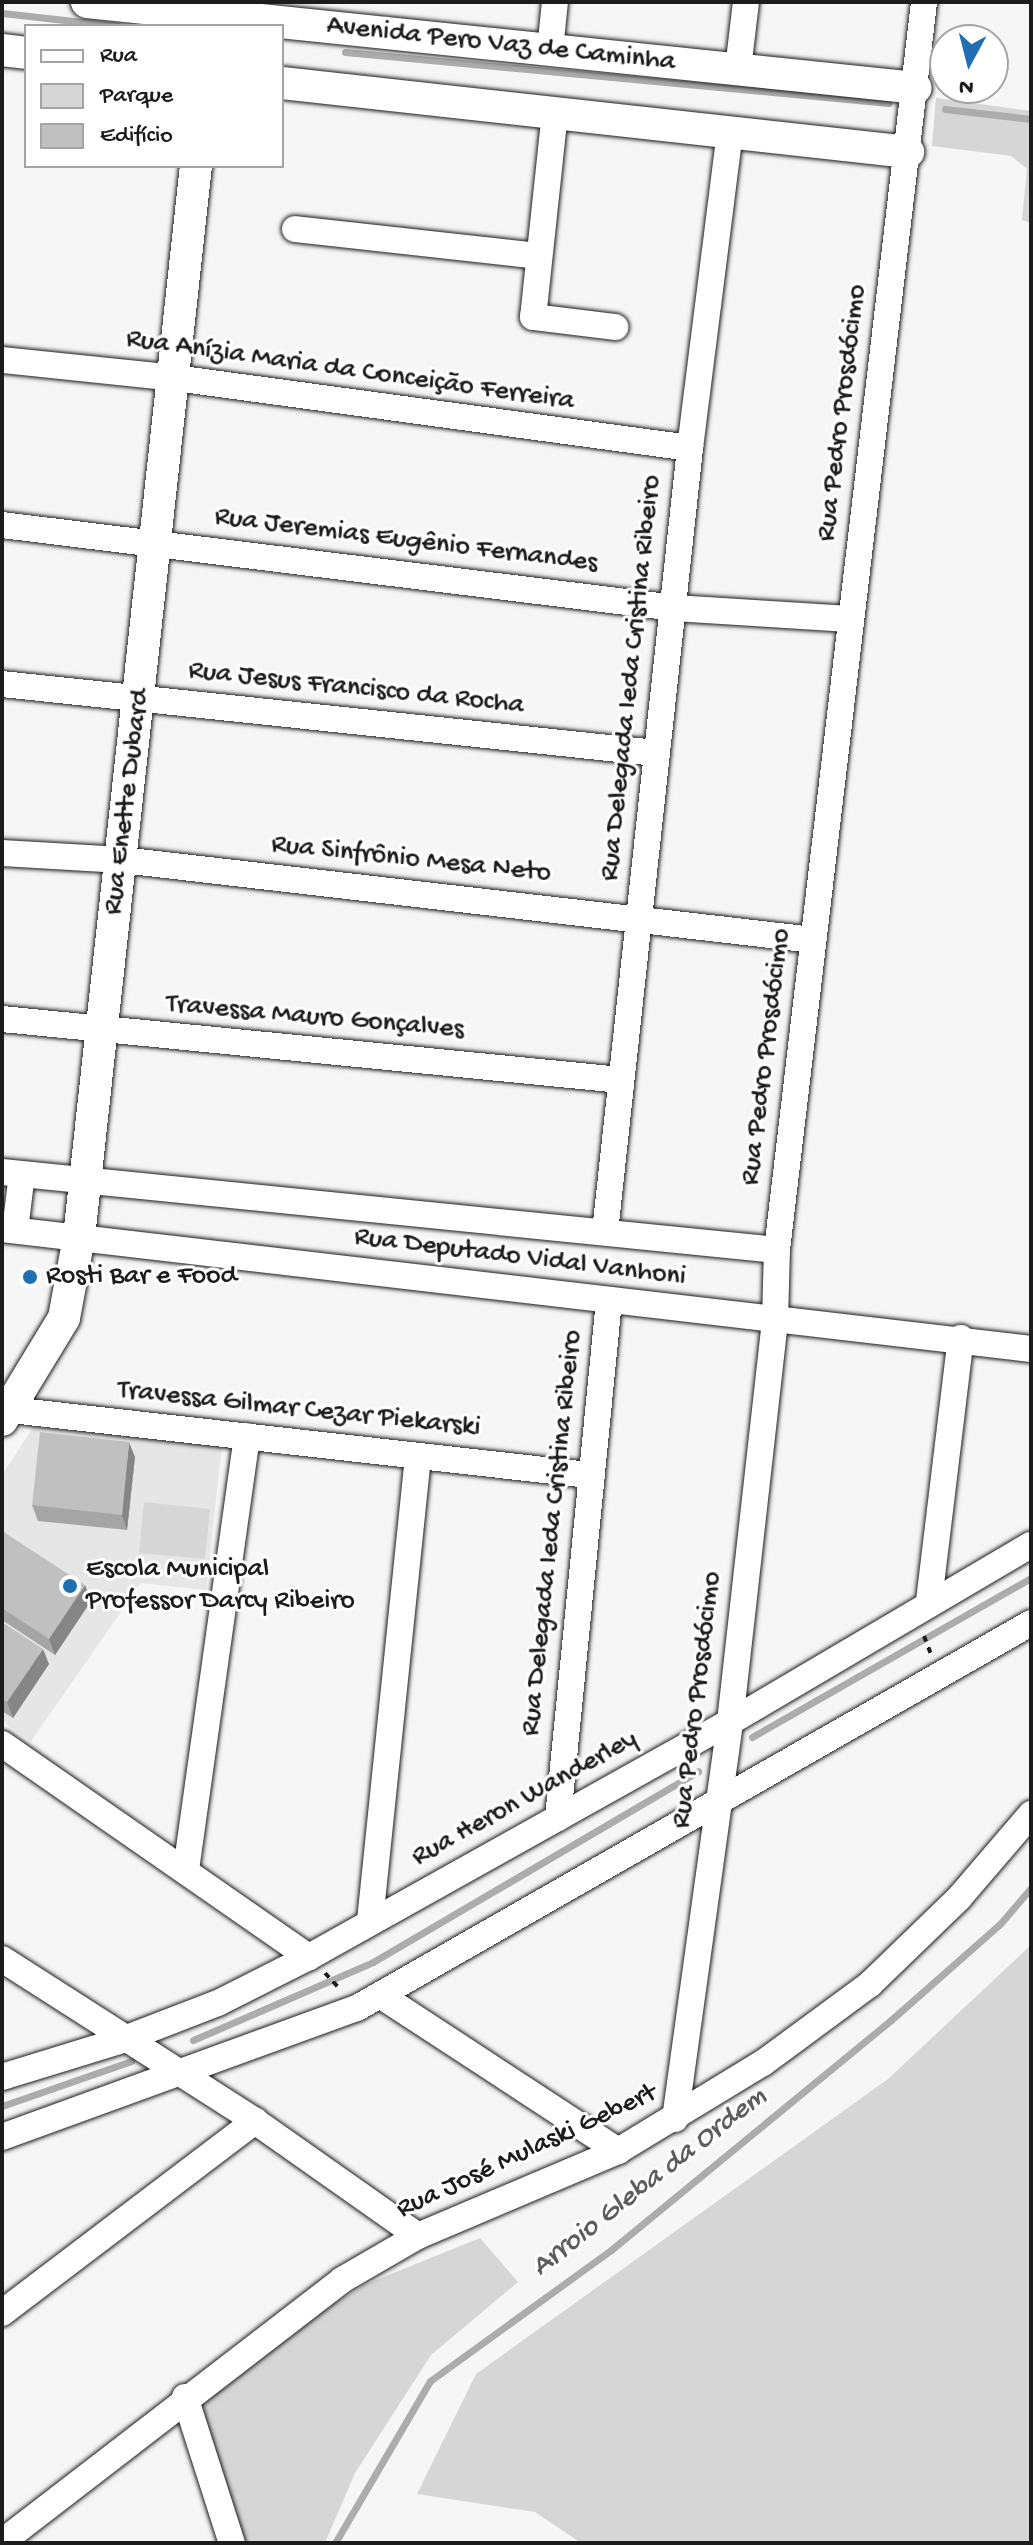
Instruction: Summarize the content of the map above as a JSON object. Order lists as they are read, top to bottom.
{
  "streets": {
    "street": [
      "Avenida Pero Vaz de Caminha",
      "Rua Anízia Maria da Conceição Ferreira",
      "Rua Pedro Prosdócimo",
      "Rua Jeremias Eugênio Fernandes",
      "Rua Delegada Ieda Cristina Ribeiro",
      "Rua Jesus Francisco da Rocha",
      "Rua Enette Dubard",
      "Rua Sinfrônio Mesa Neto",
      "Travessa Mauro Gonçalves",
      "Rua Deputado Vidal Vanhoni",
      "Travessa Gilmar Cezar Piekarski",
      "Rua Heron Wanderley",
      "Rua José Mulaski Gebert"
    ]
  },
  "crossings": [
    ["Avenida Pero Vaz de Caminha", "Rua Pedro Prosdócimo"],
    ["Rua Anízia Maria da Conceição Ferreira", "Rua Delegada Ieda Cristina Ribeiro"],
    ["Rua Anízia Maria da Conceição Ferreira", "Rua Enette Dubard"],
    ["Rua Pedro Prosdócimo", "Rua Jeremias Eugênio Fernandes"],
    ["Rua Pedro Prosdócimo", "Rua Sinfrônio Mesa Neto"],
    ["Rua Pedro Prosdócimo", "Rua Deputado Vidal Vanhoni"],
    ["Rua Pedro Prosdócimo", "Rua Heron Wanderley"],
    ["Rua Pedro Prosdócimo", "Rua José Mulaski Gebert"],
    ["Rua Jeremias Eugênio Fernandes", "Rua Delegada Ieda Cristina Ribeiro"],
    ["Rua Jeremias Eugênio Fernandes", "Rua Enette Dubard"],
    ["Rua Delegada Ieda Cristina Ribeiro", "Rua Jesus Francisco da Rocha"],
    ["Rua Delegada Ieda Cristina Ribeiro", "Rua Sinfrônio Mesa Neto"],
    ["Rua Delegada Ieda Cristina Ribeiro", "Travessa Mauro Gonçalves"],
    ["Rua Delegada Ieda Cristina Ribeiro", "Rua Deputado Vidal Vanhoni"],
    ["Rua Delegada Ieda Cristina Ribeiro", "Travessa Gilmar Cezar Piekarski"],
    ["Rua Delegada Ieda Cristina Ribeiro", "Rua Heron Wanderley"],
    ["Rua Jesus Francisco da Rocha", "Rua Enette Dubard"],
    ["Rua Enette Dubard", "Rua Sinfrônio Mesa Neto"],
    ["Rua Enette Dubard", "Travessa Mauro Gonçalves"],
    ["Rua Enette Dubard", "Rua Deputado Vidal Vanhoni"],
    ["Rua Enette Dubard", "Travessa Gilmar Cezar Piekarski"]
  ],
  "water": ["Arroio Gleba da Ordem"],
  "places": ["Rosti Bar e Food", "Escola Municipal Professor Darcy Ribeiro"],
  "legend": ["Rua", "Parque", "Edifício"],
  "north": "bottom"
}
